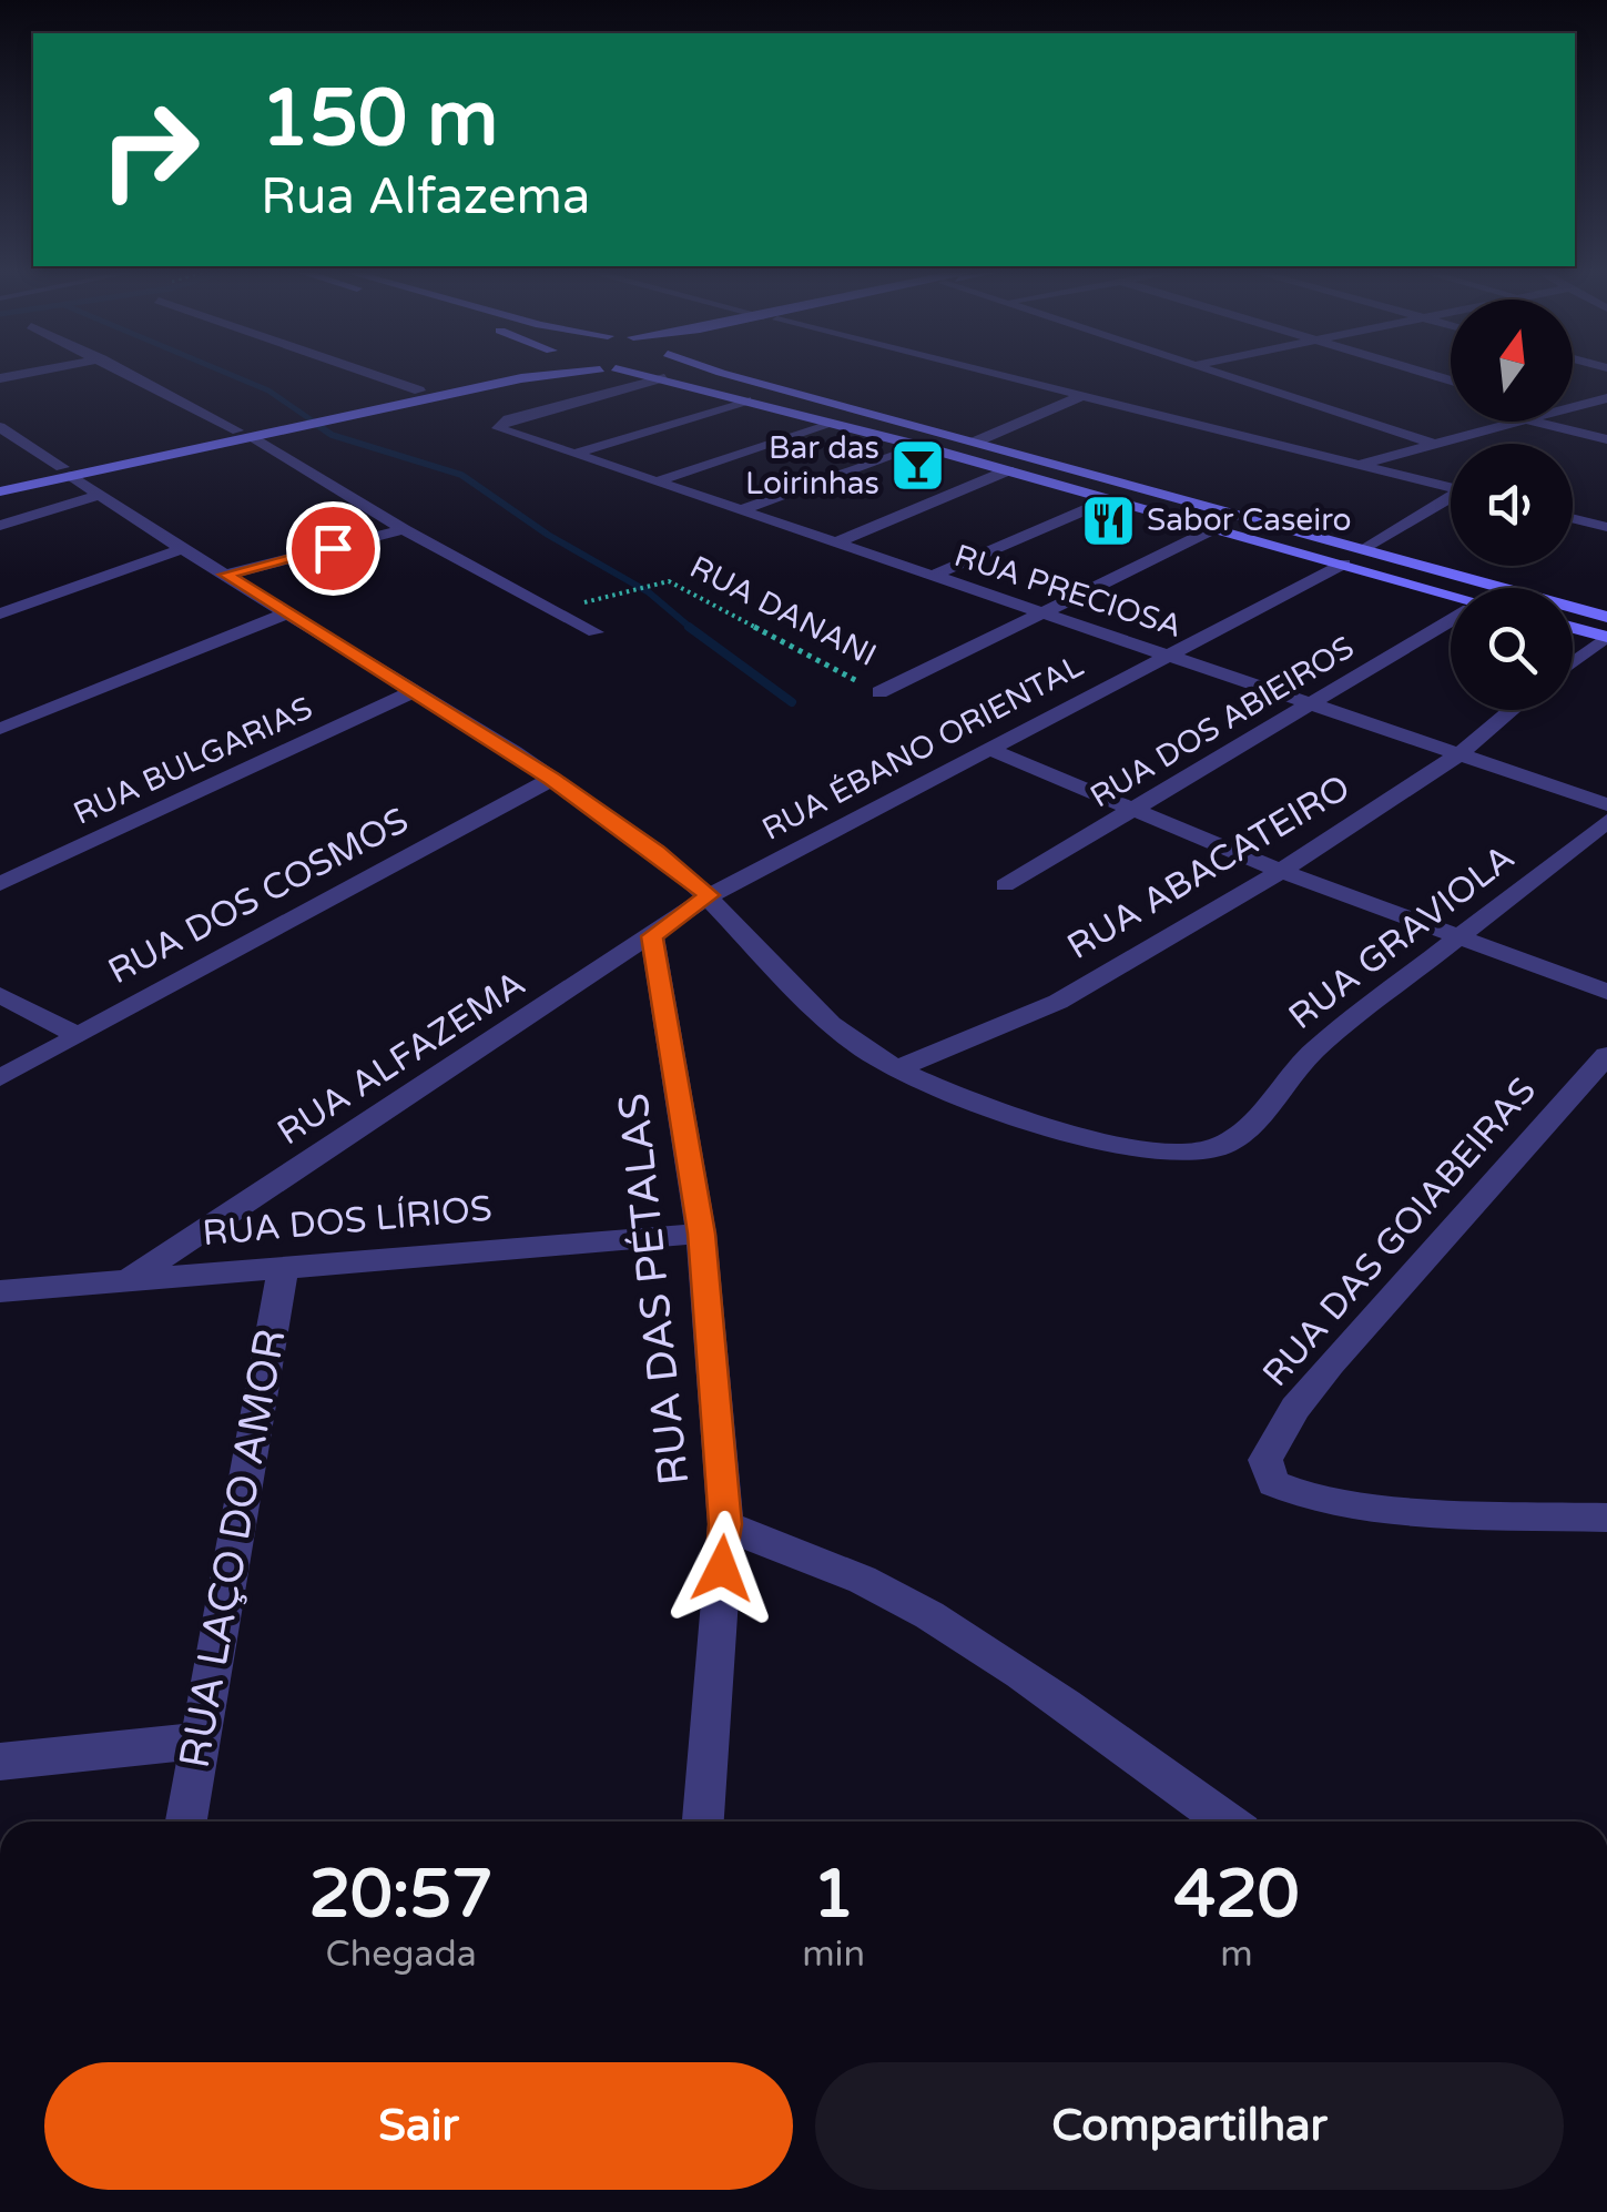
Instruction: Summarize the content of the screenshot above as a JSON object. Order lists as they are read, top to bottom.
{
  "streets": {
    "street": [
      "RUA PRECIOSA",
      "RUA DANANI",
      "RUA DOS ABIEIROS",
      "RUA ÉBANO ORIENTAL",
      "RUA BULGARIAS",
      "RUA ABACATEIRO",
      "RUA DOS COSMOS",
      "RUA GRAVIOLA",
      "RUA ALFAZEMA",
      "RUA DOS LÍRIOS",
      "RUA DAS GOIABEIRAS",
      "RUA DAS PÉTALAS",
      "RUA LAÇO DO AMOR"
    ]
  },
  "crossings": [
    ["RUA PRECIOSA", "RUA DANANI"],
    ["RUA PRECIOSA", "RUA DOS ABIEIROS"],
    ["RUA PRECIOSA", "RUA ÉBANO ORIENTAL"],
    ["RUA PRECIOSA", "RUA ABACATEIRO"],
    ["RUA ÉBANO ORIENTAL", "RUA ALFAZEMA"],
    ["RUA ABACATEIRO", "RUA GRAVIOLA"],
    ["RUA ALFAZEMA", "RUA DOS LÍRIOS"],
    ["RUA ALFAZEMA", "RUA DAS PÉTALAS"],
    ["RUA DOS LÍRIOS", "RUA DAS PÉTALAS"],
    ["RUA DOS LÍRIOS", "RUA LAÇO DO AMOR"]
  ],
  "places": {
    "bar": ["Bar das Loirinhas"],
    "restaurant": ["Sabor Caseiro"]
  },
  "north": "top",
  "page": {
    "turn": ["150 m", "Rua Alfazema"],
    "eta": [
      "20:57",
      "Chegada",
      "1",
      "min",
      "420",
      "m"
    ],
    "buttons": ["Sair", "Compartilhar"]
  }
}
